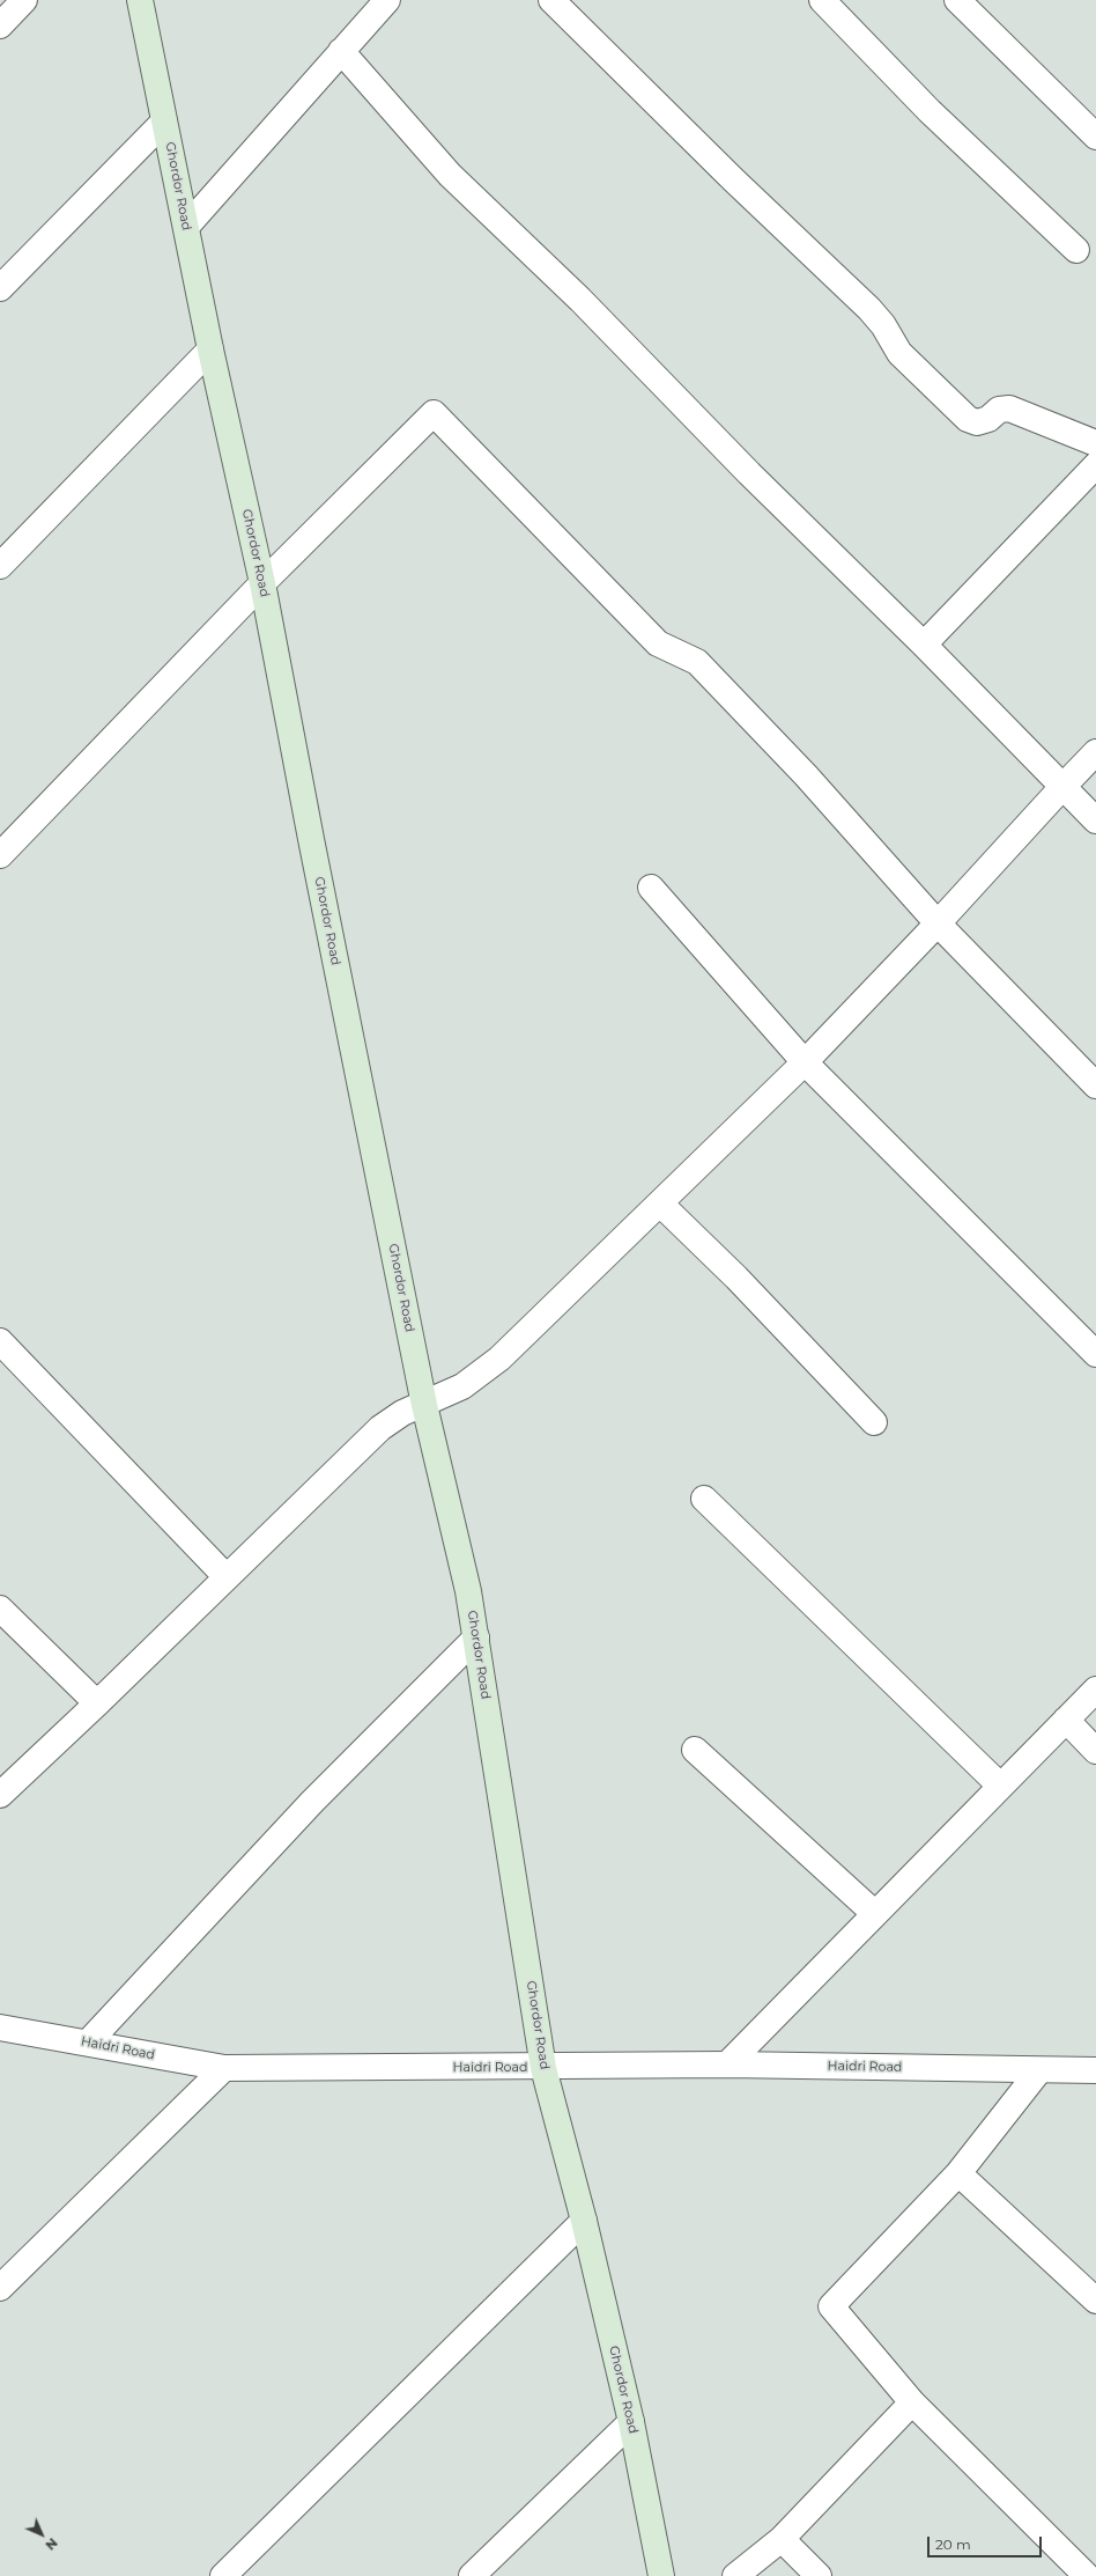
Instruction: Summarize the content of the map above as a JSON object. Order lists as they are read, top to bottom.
{
  "streets": {
    "main road": ["Ghordor Road"],
    "street": ["Haidri Road"]
  },
  "crossings": [
    ["Ghordor Road", "Haidri Road"]
  ],
  "scale_bar": "20 m",
  "north": "bottom right"
}
